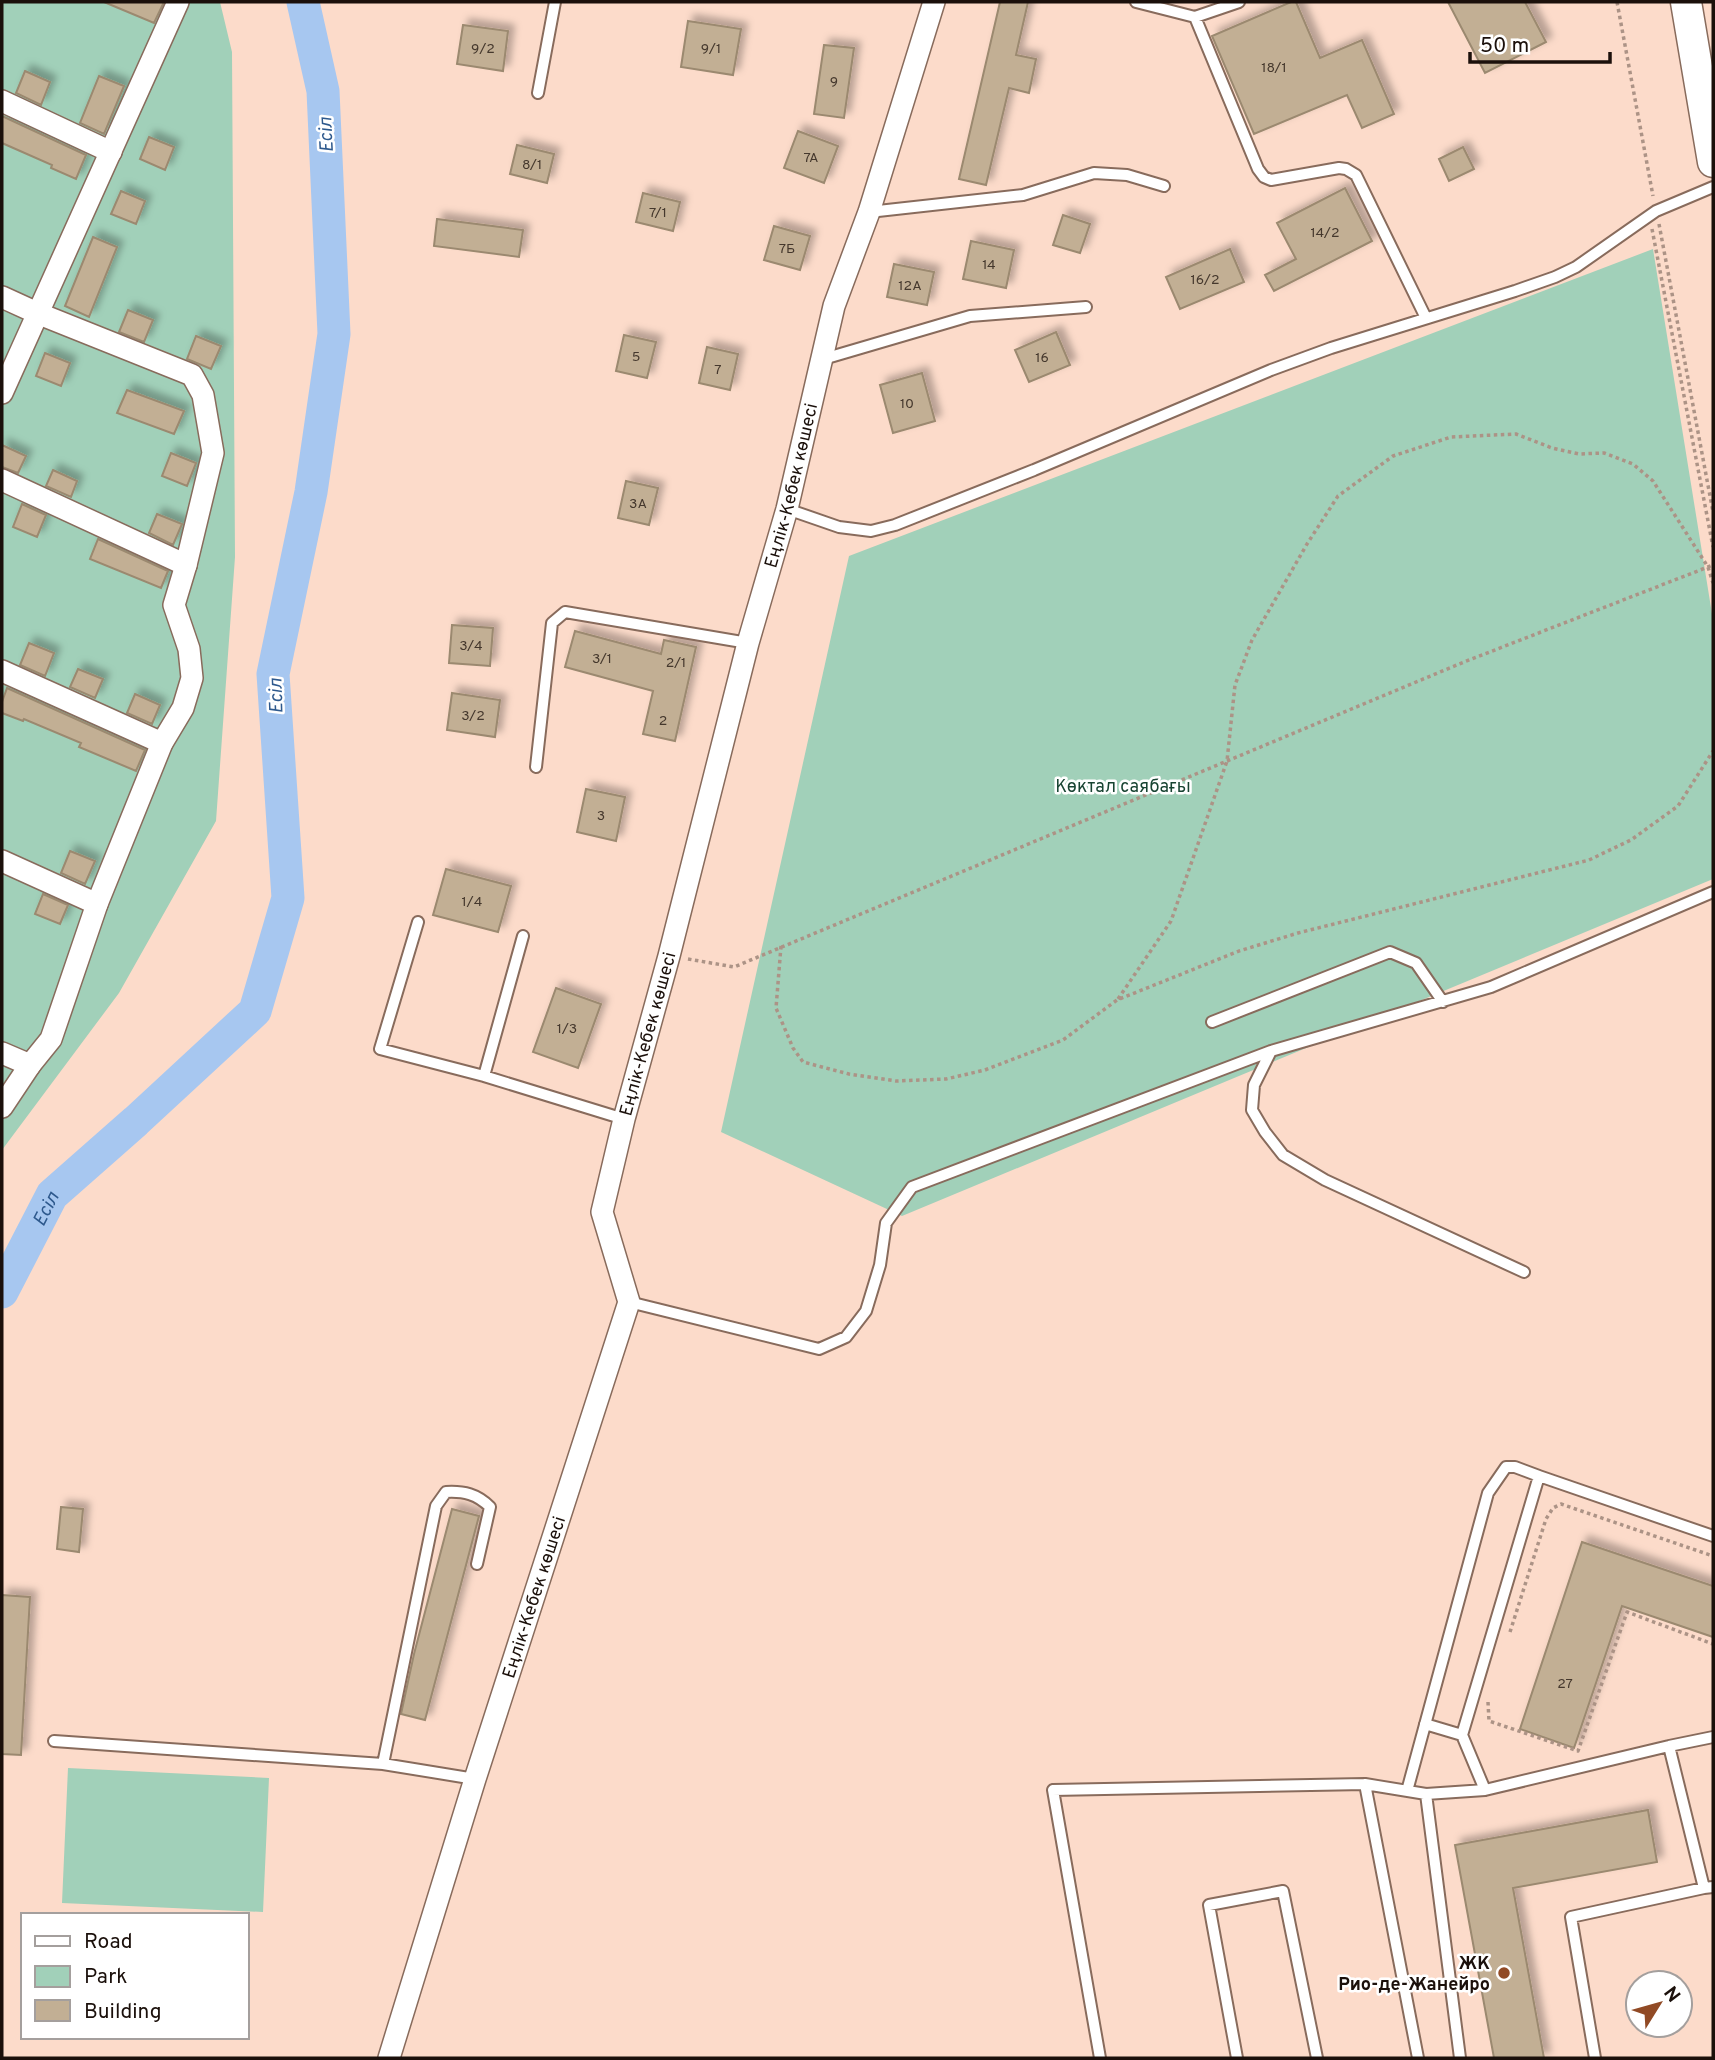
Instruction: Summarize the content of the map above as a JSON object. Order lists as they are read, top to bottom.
{
  "streets": {
    "street": ["Еңлік-Кебек көшесі"]
  },
  "water": ["Есіл"],
  "parks": ["Көктал саябағы"],
  "places": ["ЖК Рио-де-Жанейро"],
  "house_numbers": [
    "9/2",
    "9/1",
    "18/1",
    "9",
    "7А",
    "8/1",
    "7/1",
    "14/2",
    "7Б",
    "14",
    "16/2",
    "12А",
    "5",
    "16",
    "7",
    "10",
    "3А",
    "3/4",
    "3/1",
    "2/1",
    "3/2",
    "2",
    "3",
    "1/4",
    "1/3",
    "27"
  ],
  "legend": ["Road", "Park", "Building"],
  "scale_bar": "50 m",
  "north": "top right"
}
